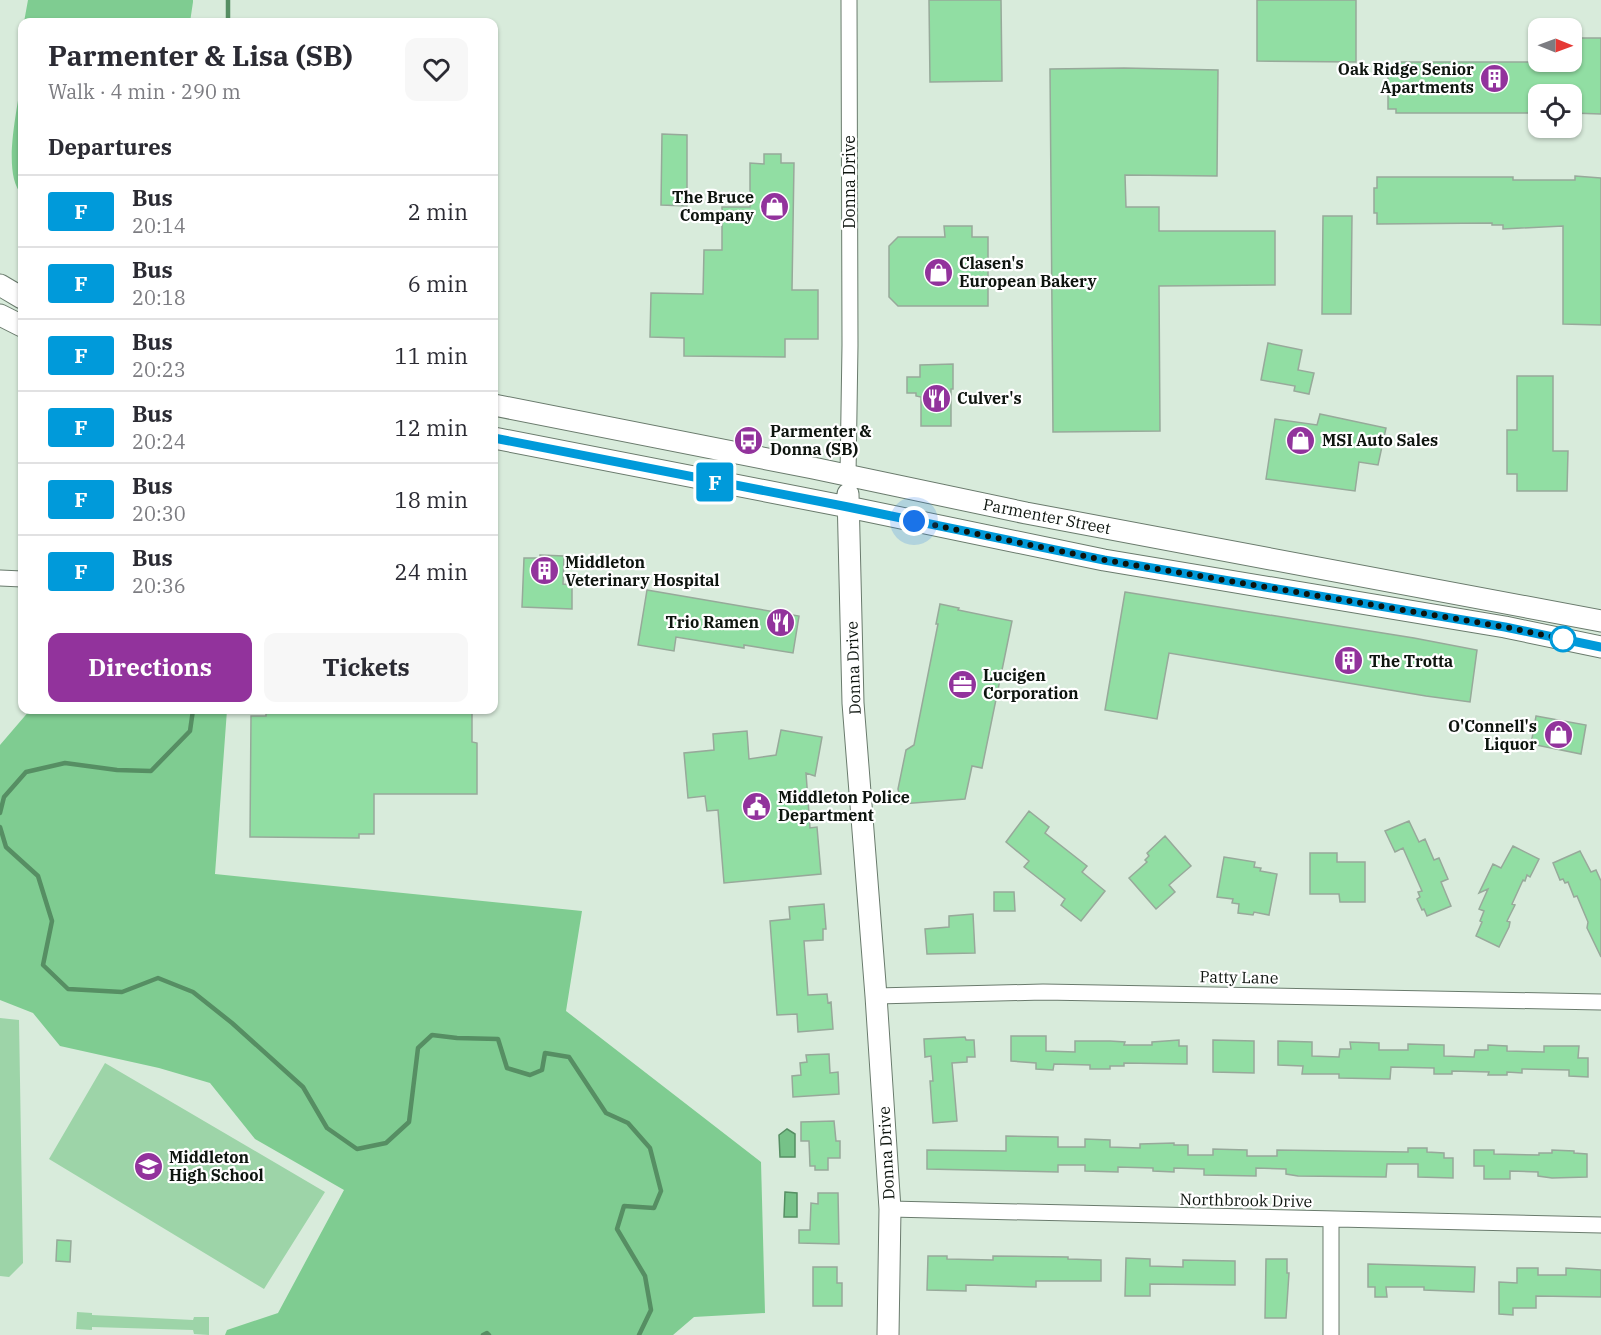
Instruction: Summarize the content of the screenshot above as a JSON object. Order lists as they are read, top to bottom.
{
  "streets": {
    "street": [
      "Donna Drive",
      "Parmenter Street",
      "Patty Lane",
      "Northbrook Drive"
    ]
  },
  "crossings": [
    ["Donna Drive", "Parmenter Street"],
    ["Donna Drive", "Patty Lane"],
    ["Donna Drive", "Northbrook Drive"]
  ],
  "places": {
    "building": ["Oak Ridge Senior Apartments", "Middleton Veterinary Hospital", "The Trotta"],
    "shop": [
      "The Bruce Company",
      "Clasen's European Bakery",
      "MSI Auto Sales",
      "O'Connell's Liquor"
    ],
    "restaurant": ["Culver's", "Trio Ramen"],
    "bus stop": ["Parmenter & Donna (SB)"],
    "office": ["Lucigen Corporation"],
    "public building": ["Middleton Police Department"],
    "school or university": ["Middleton High School"]
  },
  "lines": ["bus line F"],
  "north": "right",
  "page": {
    "on_map": "F",
    "heading": [
      ["Parmenter & Lisa (SB)", "Walk · 4 min · 290 m"],
      "Departures"
    ],
    "list": [
      {
        "mark": "F",
        "name": "Bus",
        "note": "20:14",
        "value": "2 min"
      },
      {
        "mark": "F",
        "name": "Bus",
        "note": "20:18",
        "value": "6 min"
      },
      {
        "mark": "F",
        "name": "Bus",
        "note": "20:23",
        "value": "11 min"
      },
      {
        "mark": "F",
        "name": "Bus",
        "note": "20:24",
        "value": "12 min"
      },
      {
        "mark": "F",
        "name": "Bus",
        "note": "20:30",
        "value": "18 min"
      },
      {
        "mark": "F",
        "name": "Bus",
        "note": "20:36",
        "value": "24 min"
      }
    ],
    "buttons": ["Directions", "Tickets"]
  }
}
